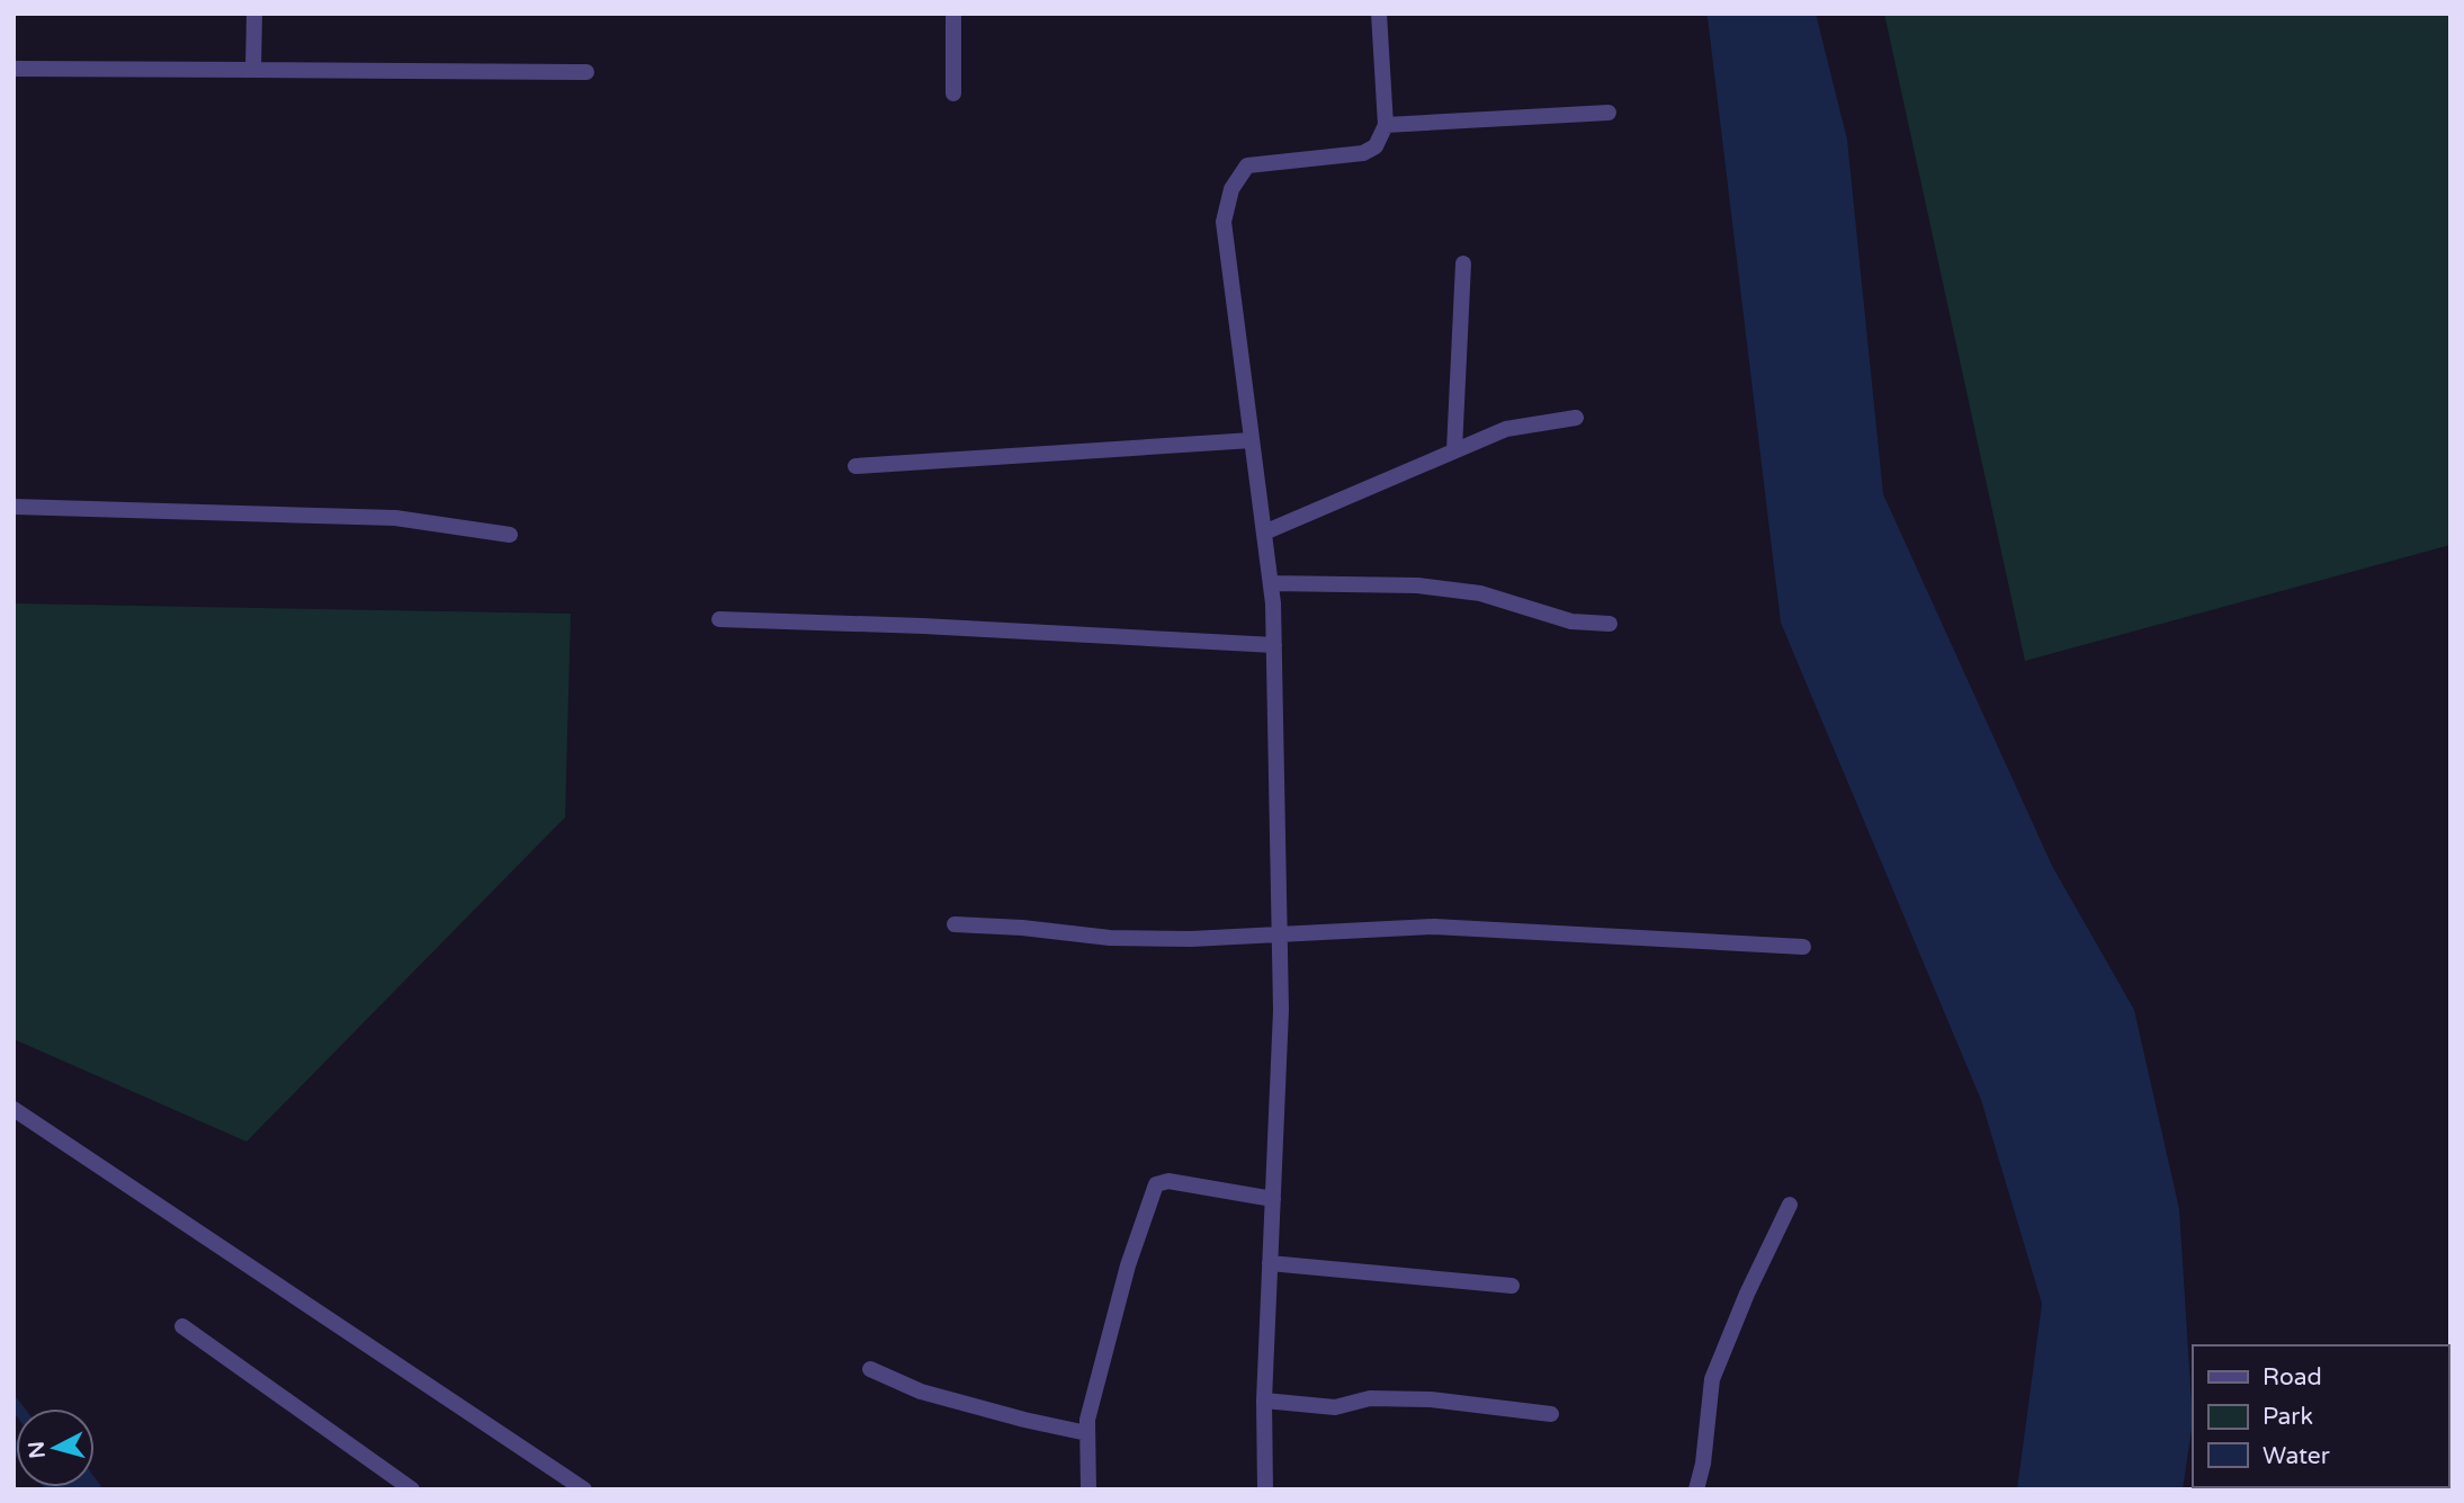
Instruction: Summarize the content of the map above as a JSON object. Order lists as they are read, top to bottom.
{
  "legend": ["Road", "Park", "Water"],
  "north": "left"
}
